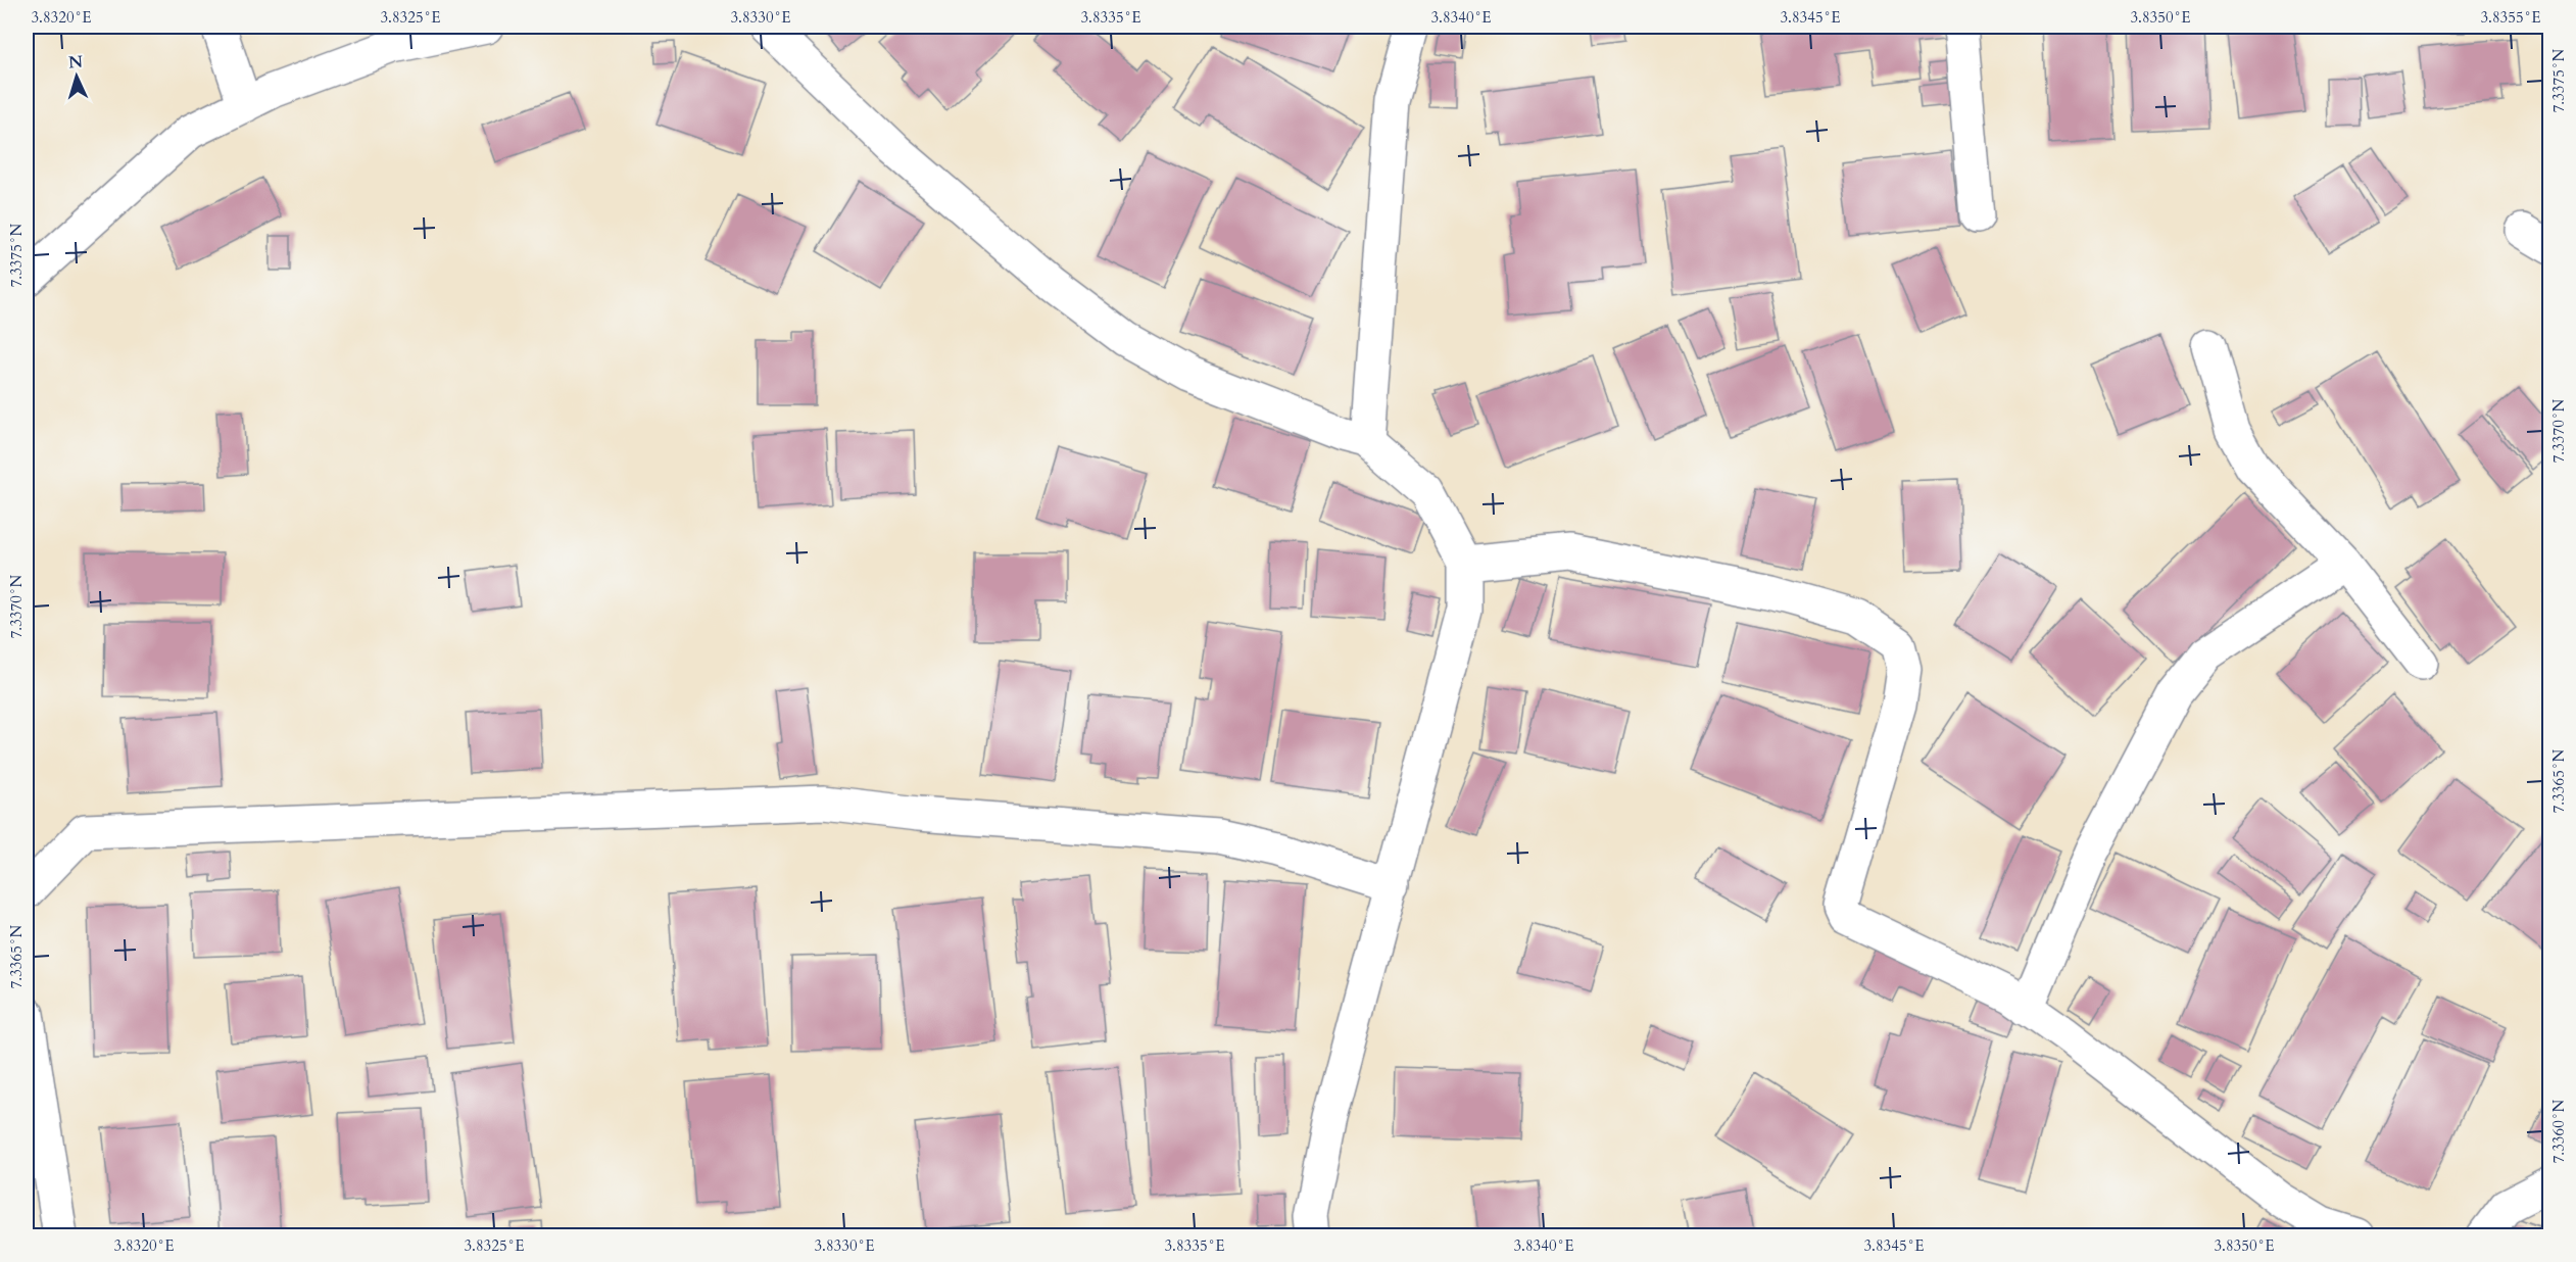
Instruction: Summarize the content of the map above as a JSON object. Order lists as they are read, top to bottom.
{
  "north": "top",
  "coordinates": [
    "3.8320°E",
    "3.8325°E",
    "3.8330°E",
    "3.8335°E",
    "3.8340°E",
    "3.8345°E",
    "3.8350°E",
    "3.8355°E",
    "7.3375°N",
    "7.3370°N",
    "7.3365°N",
    "7.3360°N"
  ]
}
